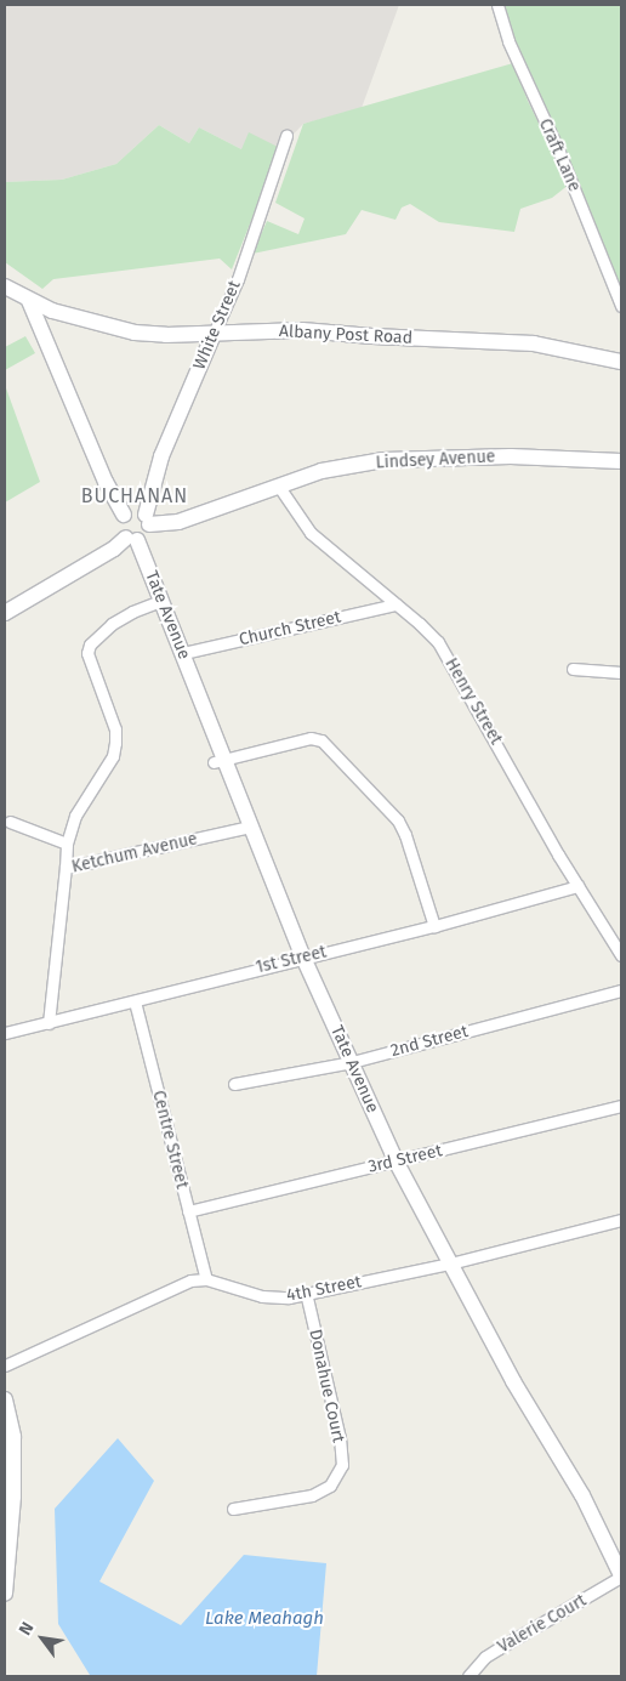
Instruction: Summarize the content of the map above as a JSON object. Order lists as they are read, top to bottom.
{
  "streets": {
    "street": [
      "Craft Lane",
      "White Street",
      "Albany Post Road",
      "Lindsey Avenue",
      "Tate Avenue",
      "Church Street",
      "Henry Street",
      "Ketchum Avenue",
      "1st Street",
      "2nd Street",
      "Centre Street",
      "3rd Street",
      "4th Street",
      "Donahue Court",
      "Valerie Court"
    ]
  },
  "crossings": [
    ["White Street", "Albany Post Road"],
    ["White Street", "Lindsey Avenue"],
    ["White Street", "Tate Avenue"],
    ["Lindsey Avenue", "Tate Avenue"],
    ["Lindsey Avenue", "Henry Street"],
    ["Tate Avenue", "Church Street"],
    ["Tate Avenue", "Ketchum Avenue"],
    ["Tate Avenue", "1st Street"],
    ["Tate Avenue", "2nd Street"],
    ["Tate Avenue", "3rd Street"],
    ["Tate Avenue", "4th Street"],
    ["Tate Avenue", "Valerie Court"],
    ["Church Street", "Henry Street"],
    ["Henry Street", "1st Street"],
    ["Ketchum Avenue", "1st Street"],
    ["1st Street", "Centre Street"],
    ["Centre Street", "3rd Street"],
    ["Centre Street", "4th Street"],
    ["4th Street", "Donahue Court"]
  ],
  "districts": ["BUCHANAN"],
  "water": ["Lake Meahagh"],
  "north": "top left"
}
